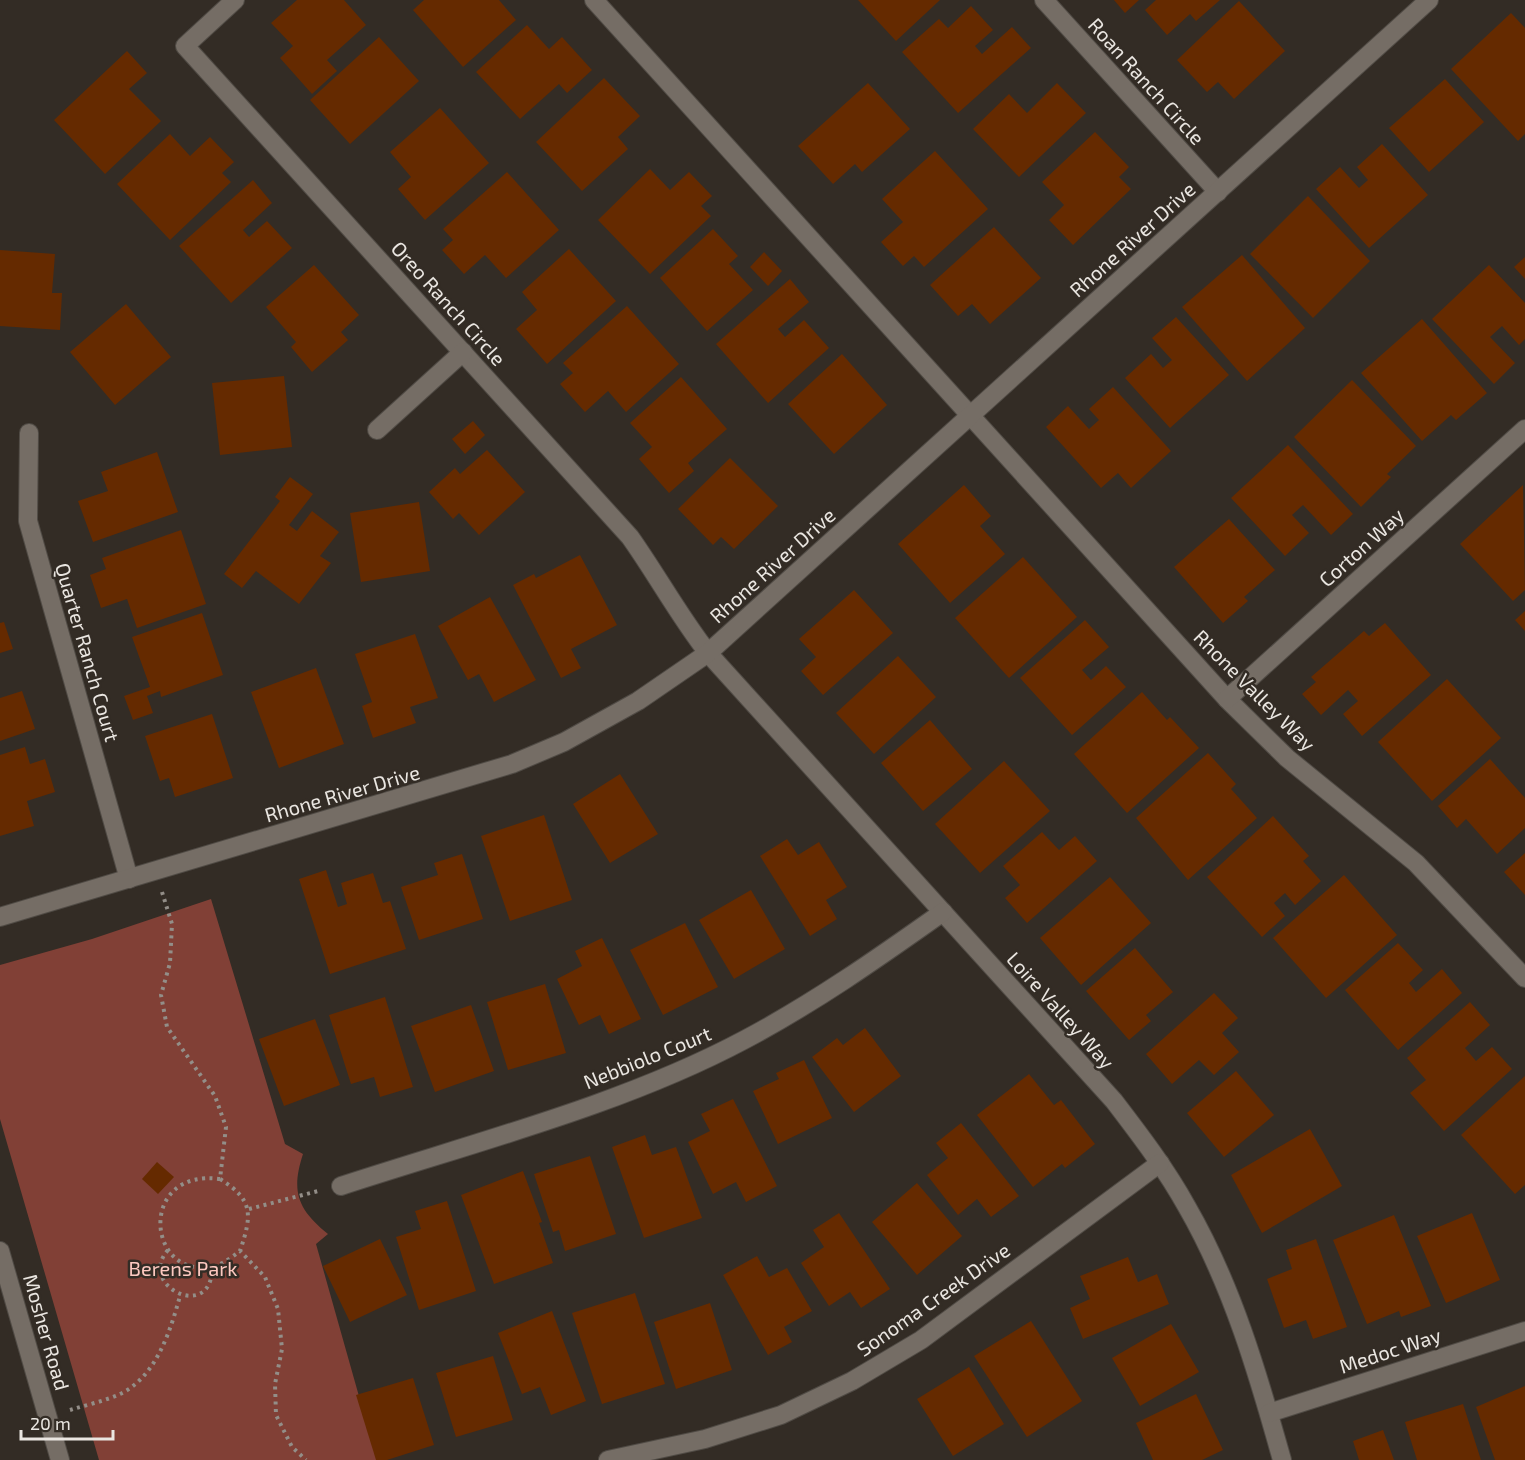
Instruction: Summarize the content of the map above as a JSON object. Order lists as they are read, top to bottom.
{
  "streets": {
    "street": [
      "Roan Ranch Circle",
      "Rhone River Drive",
      "Oreo Ranch Circle",
      "Corton Way",
      "Quarter Ranch Court",
      "Rhone Valley Way",
      "Loire Valley Way",
      "Nebbiolo Court",
      "Sonoma Creek Drive",
      "Mosher Road",
      "Medoc Way"
    ]
  },
  "crossings": [
    ["Roan Ranch Circle", "Rhone River Drive"],
    ["Rhone River Drive", "Oreo Ranch Circle"],
    ["Rhone River Drive", "Quarter Ranch Court"],
    ["Rhone River Drive", "Rhone Valley Way"],
    ["Rhone River Drive", "Loire Valley Way"],
    ["Oreo Ranch Circle", "Loire Valley Way"],
    ["Corton Way", "Rhone Valley Way"],
    ["Loire Valley Way", "Nebbiolo Court"],
    ["Loire Valley Way", "Sonoma Creek Drive"],
    ["Loire Valley Way", "Medoc Way"]
  ],
  "parks": ["Berens Park"],
  "scale_bar": "20 m"
}
